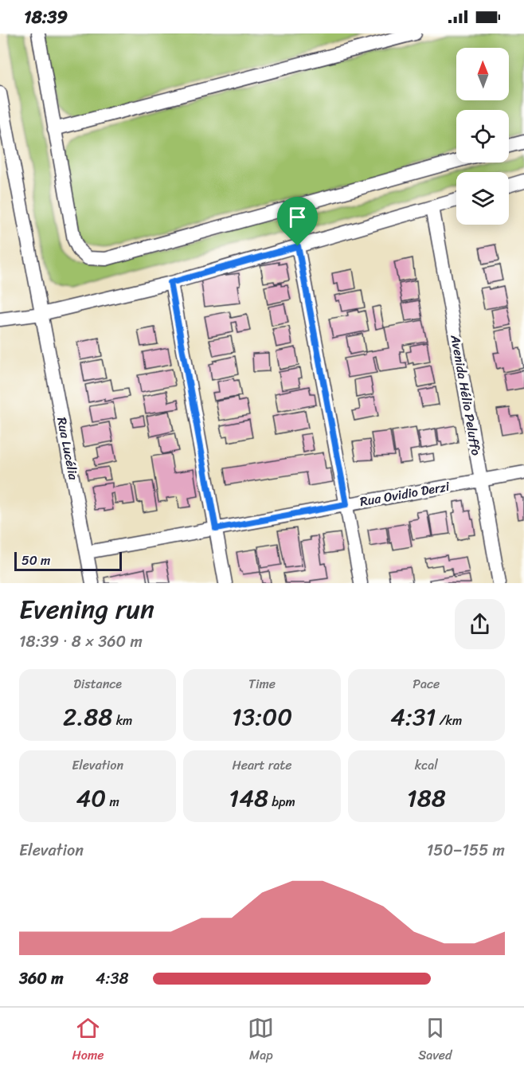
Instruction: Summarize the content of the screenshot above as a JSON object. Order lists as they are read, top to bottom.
{
  "streets": {
    "street": ["Avenida Hélio Peluffo", "Rua Lucélia", "Rua Ovidio Derzi"]
  },
  "crossings": [
    ["Avenida Hélio Peluffo", "Rua Ovidio Derzi"],
    ["Rua Lucélia", "Rua Ovidio Derzi"]
  ],
  "scale_bar": "50 m",
  "north": "top",
  "page": {
    "status": "18:39",
    "scale": "50 m",
    "heading": ["Evening run", "18:39 · 8 × 360 m"],
    "stats": [
      ["Distance", "2.88 km"],
      ["Time", "13:00"],
      ["Pace", "4:31 /km"],
      ["Elevation", "40 m"],
      ["Heart rate", "148 bpm"],
      ["kcal", "188"]
    ],
    "chart": ["Elevation", "150–155 m"],
    "list": [
      {
        "name": "360 m",
        "note": "4:38"
      }
    ],
    "tabs": ["Home", "Map", "Saved"]
  }
}
